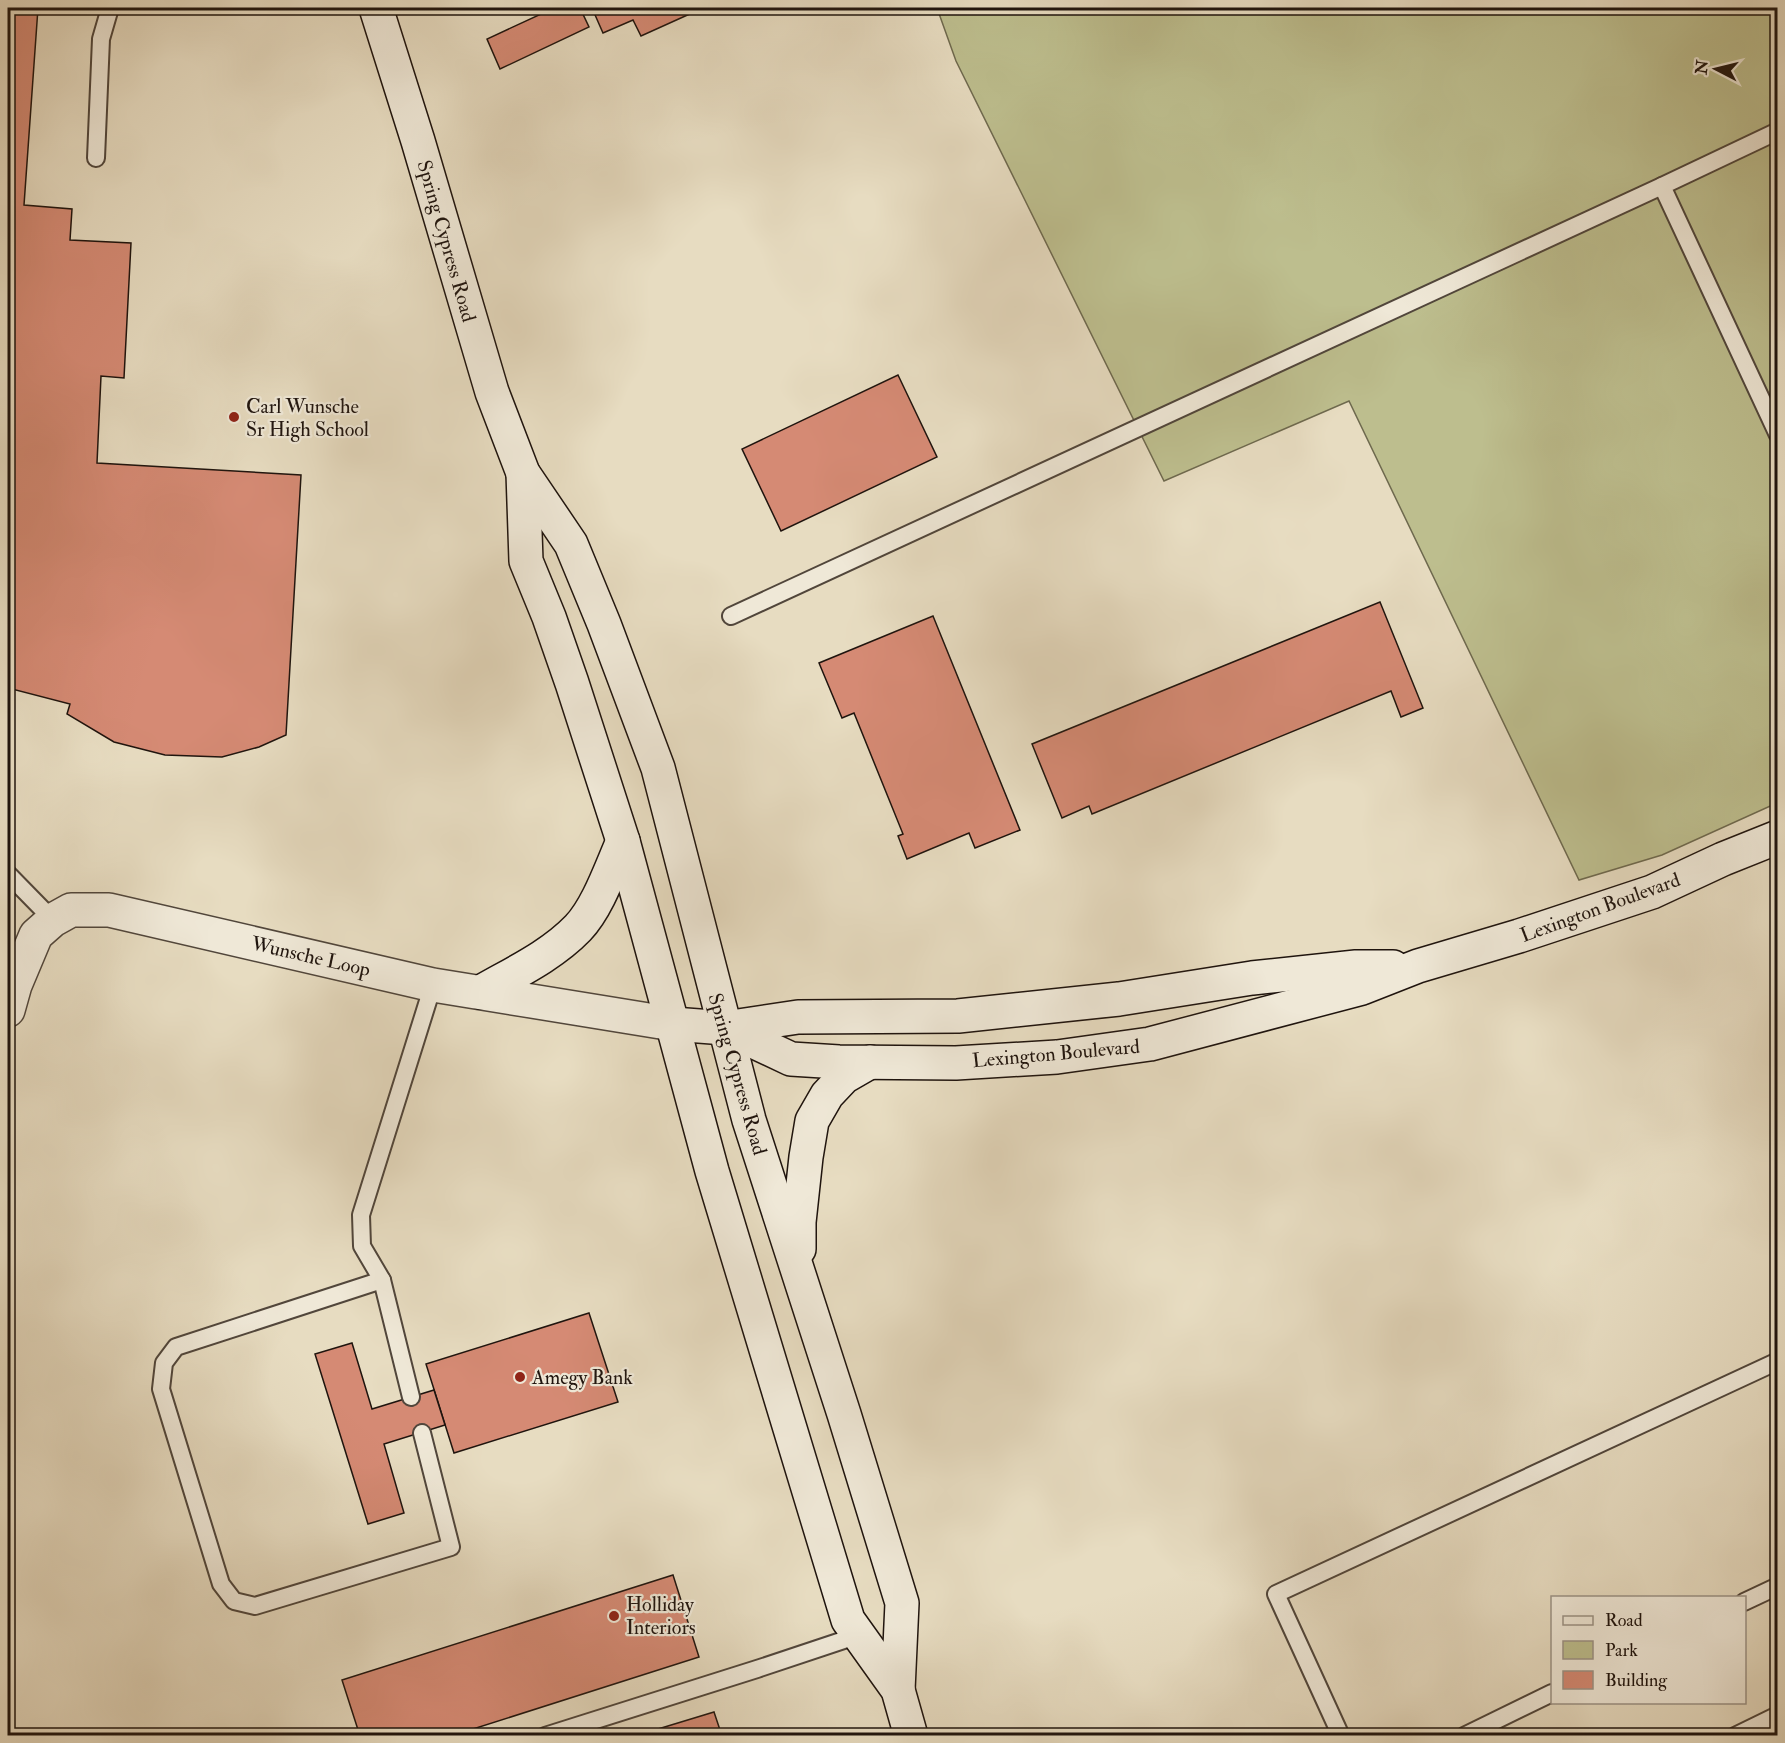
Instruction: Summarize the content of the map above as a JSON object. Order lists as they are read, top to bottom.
{
  "streets": {
    "main road": ["Spring Cypress Road", "Lexington Boulevard", "Wunsche Loop"]
  },
  "crossings": [
    ["Spring Cypress Road", "Lexington Boulevard"],
    ["Spring Cypress Road", "Wunsche Loop"],
    ["Lexington Boulevard", "Wunsche Loop"]
  ],
  "places": ["Carl Wunsche Sr High School", "Amegy Bank", "Holliday Interiors"],
  "legend": ["Road", "Park", "Building"],
  "north": "left"
}
